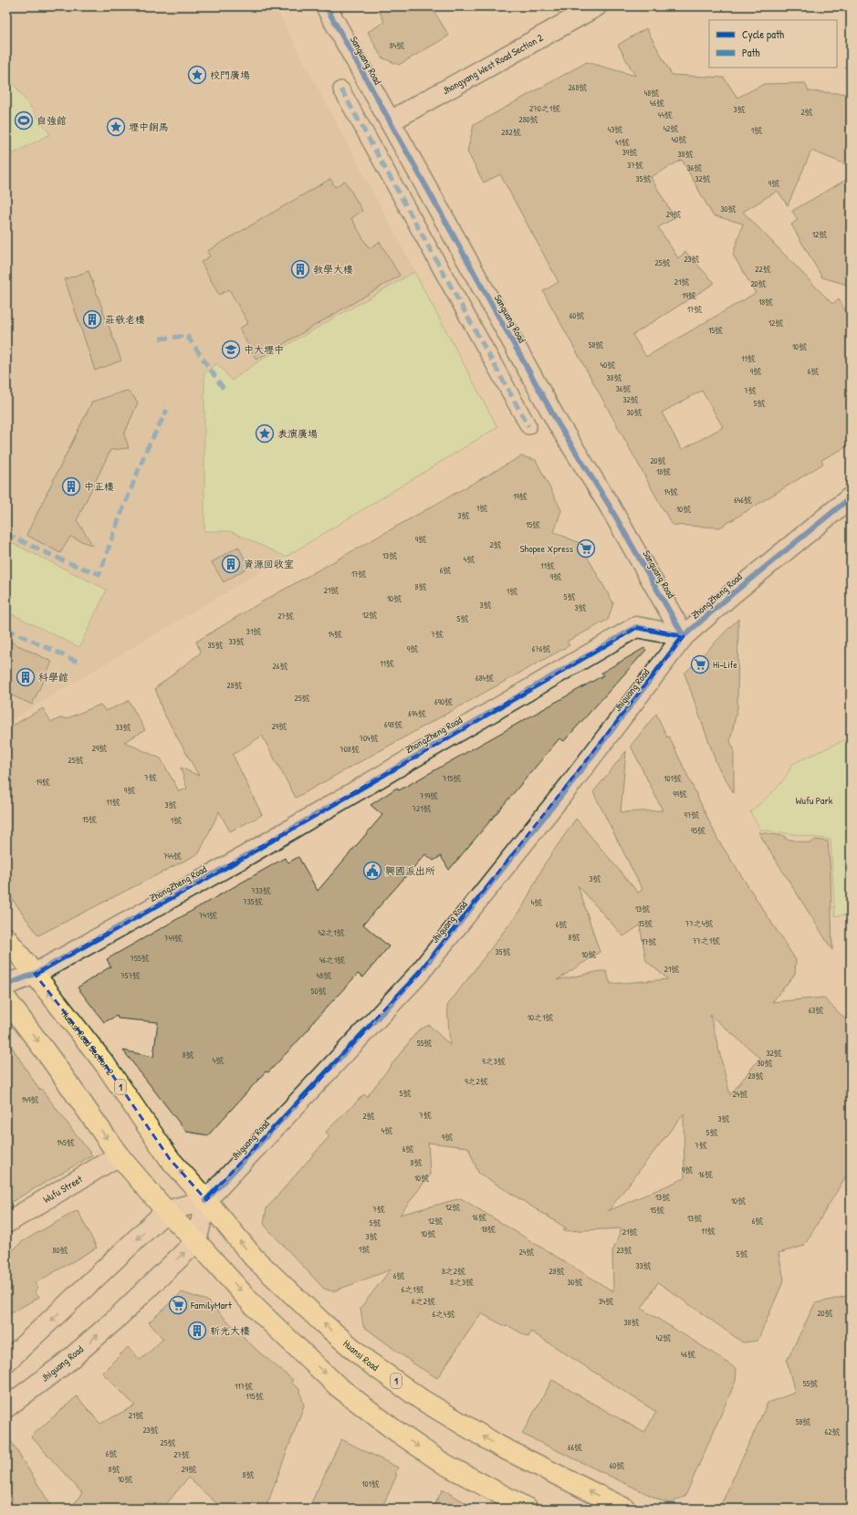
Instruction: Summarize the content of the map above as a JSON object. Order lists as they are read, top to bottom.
{
  "streets": {
    "main road": ["Huansi Road Section 2", "1", "Huansi Road"],
    "street": [
      "Sanguang Road",
      "Jhongyang West Road Section 2",
      "ZhongZheng Road",
      "Jhiguang Road",
      "Wufu Street"
    ]
  },
  "crossings": [
    ["Sanguang Road", "Jhongyang West Road Section 2"],
    ["Sanguang Road", "ZhongZheng Road"],
    ["Sanguang Road", "Jhiguang Road"],
    ["ZhongZheng Road", "Jhiguang Road"],
    ["ZhongZheng Road", "Huansi Road Section 2"],
    ["Jhiguang Road", "Huansi Road Section 2"],
    ["Jhiguang Road", "Huansi Road"],
    ["Huansi Road Section 2", "Huansi Road"]
  ],
  "parks": ["Wufu Park"],
  "places": {
    "place": ["校門廣場", "壢中銅馬", "表演廣場"],
    "sports": ["自強館"],
    "building": [
      "教學大樓",
      "莊敬老樓",
      "中正樓",
      "資源回收室",
      "科學館",
      "新光大樓"
    ],
    "school or university": ["中大壢中"],
    "supermarket": ["Shopee Xpress", "Hi-Life", "FamilyMart"],
    "public building": ["興國派出所"]
  },
  "house_numbers": [
    "84號",
    "268號",
    "48號",
    "46號",
    "270之1號",
    "3號",
    "2號",
    "44號",
    "280號",
    "42號",
    "43號",
    "1號",
    "282號",
    "40號",
    "41號",
    "39號",
    "38號",
    "37號",
    "36號",
    "35號",
    "32號",
    "9號",
    "30號",
    "29號",
    "12號",
    "23號",
    "25號",
    "22號",
    "21號",
    "20號",
    "19號",
    "18號",
    "17號",
    "60號",
    "12號",
    "15號",
    "58號",
    "10號",
    "11號",
    "40號",
    "9號",
    "6號",
    "38號",
    "36號",
    "7號",
    "32號",
    "5號",
    "30號",
    "20號",
    "18號",
    "14號",
    "19號",
    "646號",
    "1號",
    "10號",
    "3號",
    "15號",
    "9號",
    "2號",
    "13號",
    "4號",
    "11號",
    "6號",
    "17號",
    "9號",
    "8號",
    "21號",
    "1號",
    "5號",
    "10號",
    "3號",
    "3號",
    "12號",
    "27號",
    "5號",
    "31號",
    "14號",
    "7號",
    "33號",
    "35號",
    "9號",
    "676號",
    "11號",
    "26號",
    "684號",
    "28號",
    "25號",
    "690號",
    "694號",
    "698號",
    "29號",
    "33號",
    "704號",
    "29號",
    "708號",
    "25號",
    "7號",
    "715號",
    "101號",
    "19號",
    "9號",
    "99號",
    "719號",
    "11號",
    "3號",
    "721號",
    "97號",
    "15號",
    "1號",
    "95號",
    "744號",
    "3號",
    "733號",
    "735號",
    "4號",
    "13號",
    "741號",
    "15號",
    "77之4號",
    "6號",
    "42之1號",
    "8號",
    "749號",
    "77之1號",
    "17號",
    "35號",
    "10號",
    "755號",
    "46之1號",
    "21號",
    "757號",
    "48號",
    "50號",
    "63號",
    "10之1號",
    "55號",
    "32號",
    "8號",
    "4號",
    "9之3號",
    "30號",
    "28號",
    "9之2號",
    "5號",
    "24號",
    "149號",
    "7號",
    "2號",
    "3號",
    "4號",
    "5號",
    "9號",
    "145號",
    "7號",
    "6號",
    "8號",
    "9號",
    "16號",
    "10號",
    "13號",
    "10號",
    "12號",
    "7號",
    "15號",
    "16號",
    "13號",
    "12號",
    "6號",
    "5號",
    "18號",
    "11號",
    "21號",
    "10號",
    "3號",
    "1號",
    "80號",
    "23號",
    "24號",
    "5號",
    "33號",
    "8之2號",
    "28號",
    "6號",
    "8之3號",
    "30號",
    "6之1號",
    "6之2號",
    "34號",
    "20號",
    "6之4號",
    "38號",
    "42號",
    "46號",
    "55號",
    "117號",
    "115號",
    "21號",
    "58號",
    "23號",
    "62號",
    "25號",
    "66號",
    "6號",
    "27號",
    "60號",
    "8號",
    "29號",
    "8號",
    "10號",
    "101號"
  ],
  "legend": ["Cycle path", "Path"]
}
